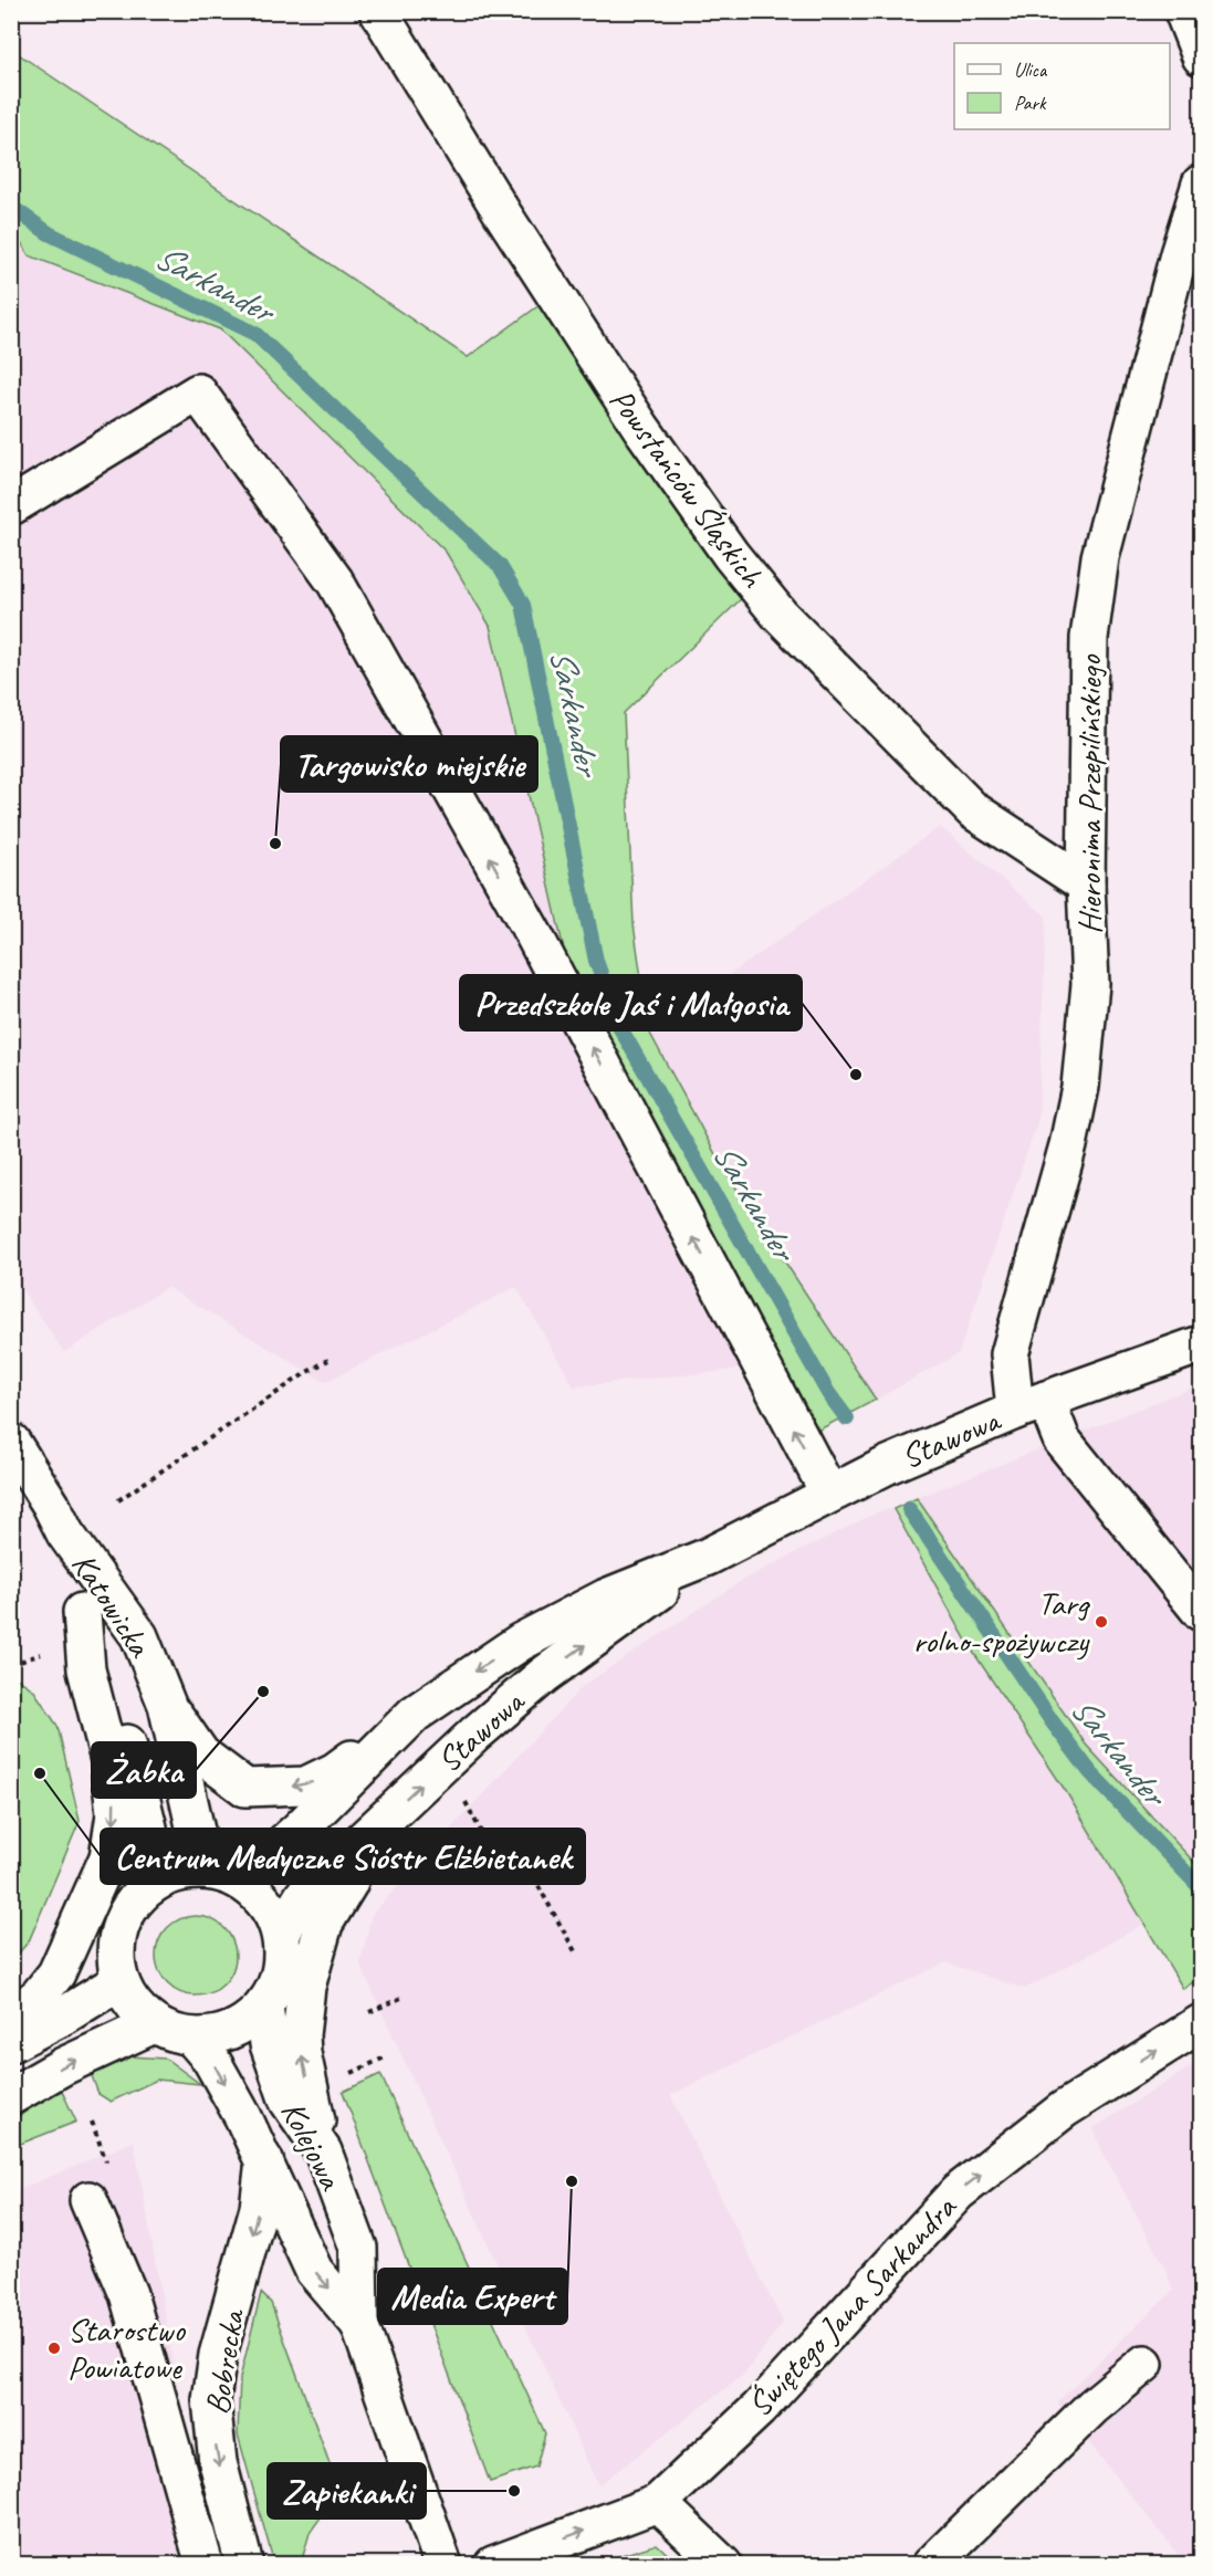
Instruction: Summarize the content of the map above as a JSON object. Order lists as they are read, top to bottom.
{
  "streets": {
    "street": [
      "Powstańców Śląskich",
      "Hieronima Przepilińskiego",
      "Stawowa",
      "Katowicka",
      "Kolejowa",
      "Świętego Jana Sarkandra",
      "Bobrecka"
    ]
  },
  "crossings": [
    ["Powstańców Śląskich", "Hieronima Przepilińskiego"],
    ["Hieronima Przepilińskiego", "Stawowa"],
    ["Stawowa", "Katowicka"],
    ["Stawowa", "Kolejowa"],
    ["Katowicka", "Kolejowa"],
    ["Kolejowa", "Bobrecka"]
  ],
  "water": ["Sarkander"],
  "places": [
    "Targowisko miejskie",
    "Przedszkole Jaś i Małgosia",
    "Targ rolno-spożywczy",
    "Żabka",
    "Centrum Medyczne Sióstr Elżbietanek",
    "Media Expert",
    "Starostwo Powiatowe",
    "Zapiekanki"
  ],
  "legend": ["Ulica", "Park"]
}
